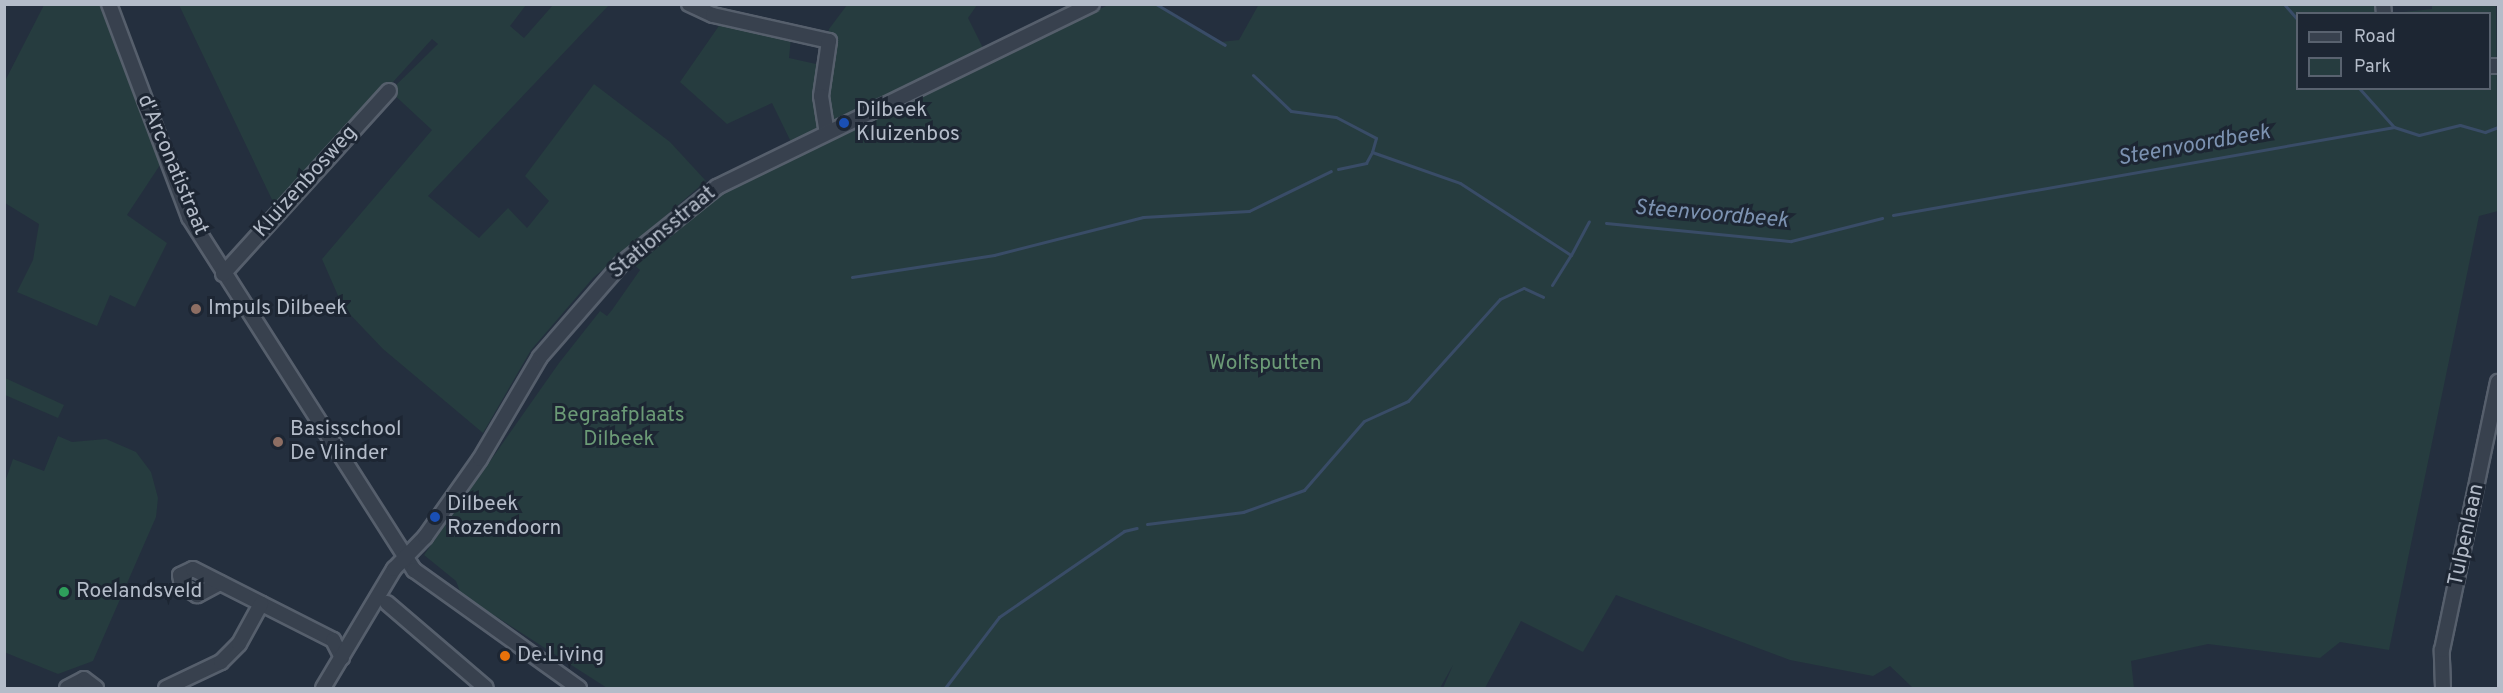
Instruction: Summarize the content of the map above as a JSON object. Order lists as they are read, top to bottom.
{
  "streets": {
    "street": [
      "d'Arconatistraat",
      "Kluizenbosweg",
      "Stationsstraat",
      "Tulpenlaan"
    ]
  },
  "crossings": [
    ["d'Arconatistraat", "Kluizenbosweg"],
    ["d'Arconatistraat", "Stationsstraat"]
  ],
  "water": ["Steenvoordbeek"],
  "parks": ["Wolfsputten", "Begraafplaats Dilbeek"],
  "places": [
    "Dilbeek Kluizenbos",
    "Impuls Dilbeek",
    "Basisschool De Vlinder",
    "Dilbeek Rozendoorn",
    "Roelandsveld",
    "De.Living"
  ],
  "legend": ["Road", "Park"]
}
